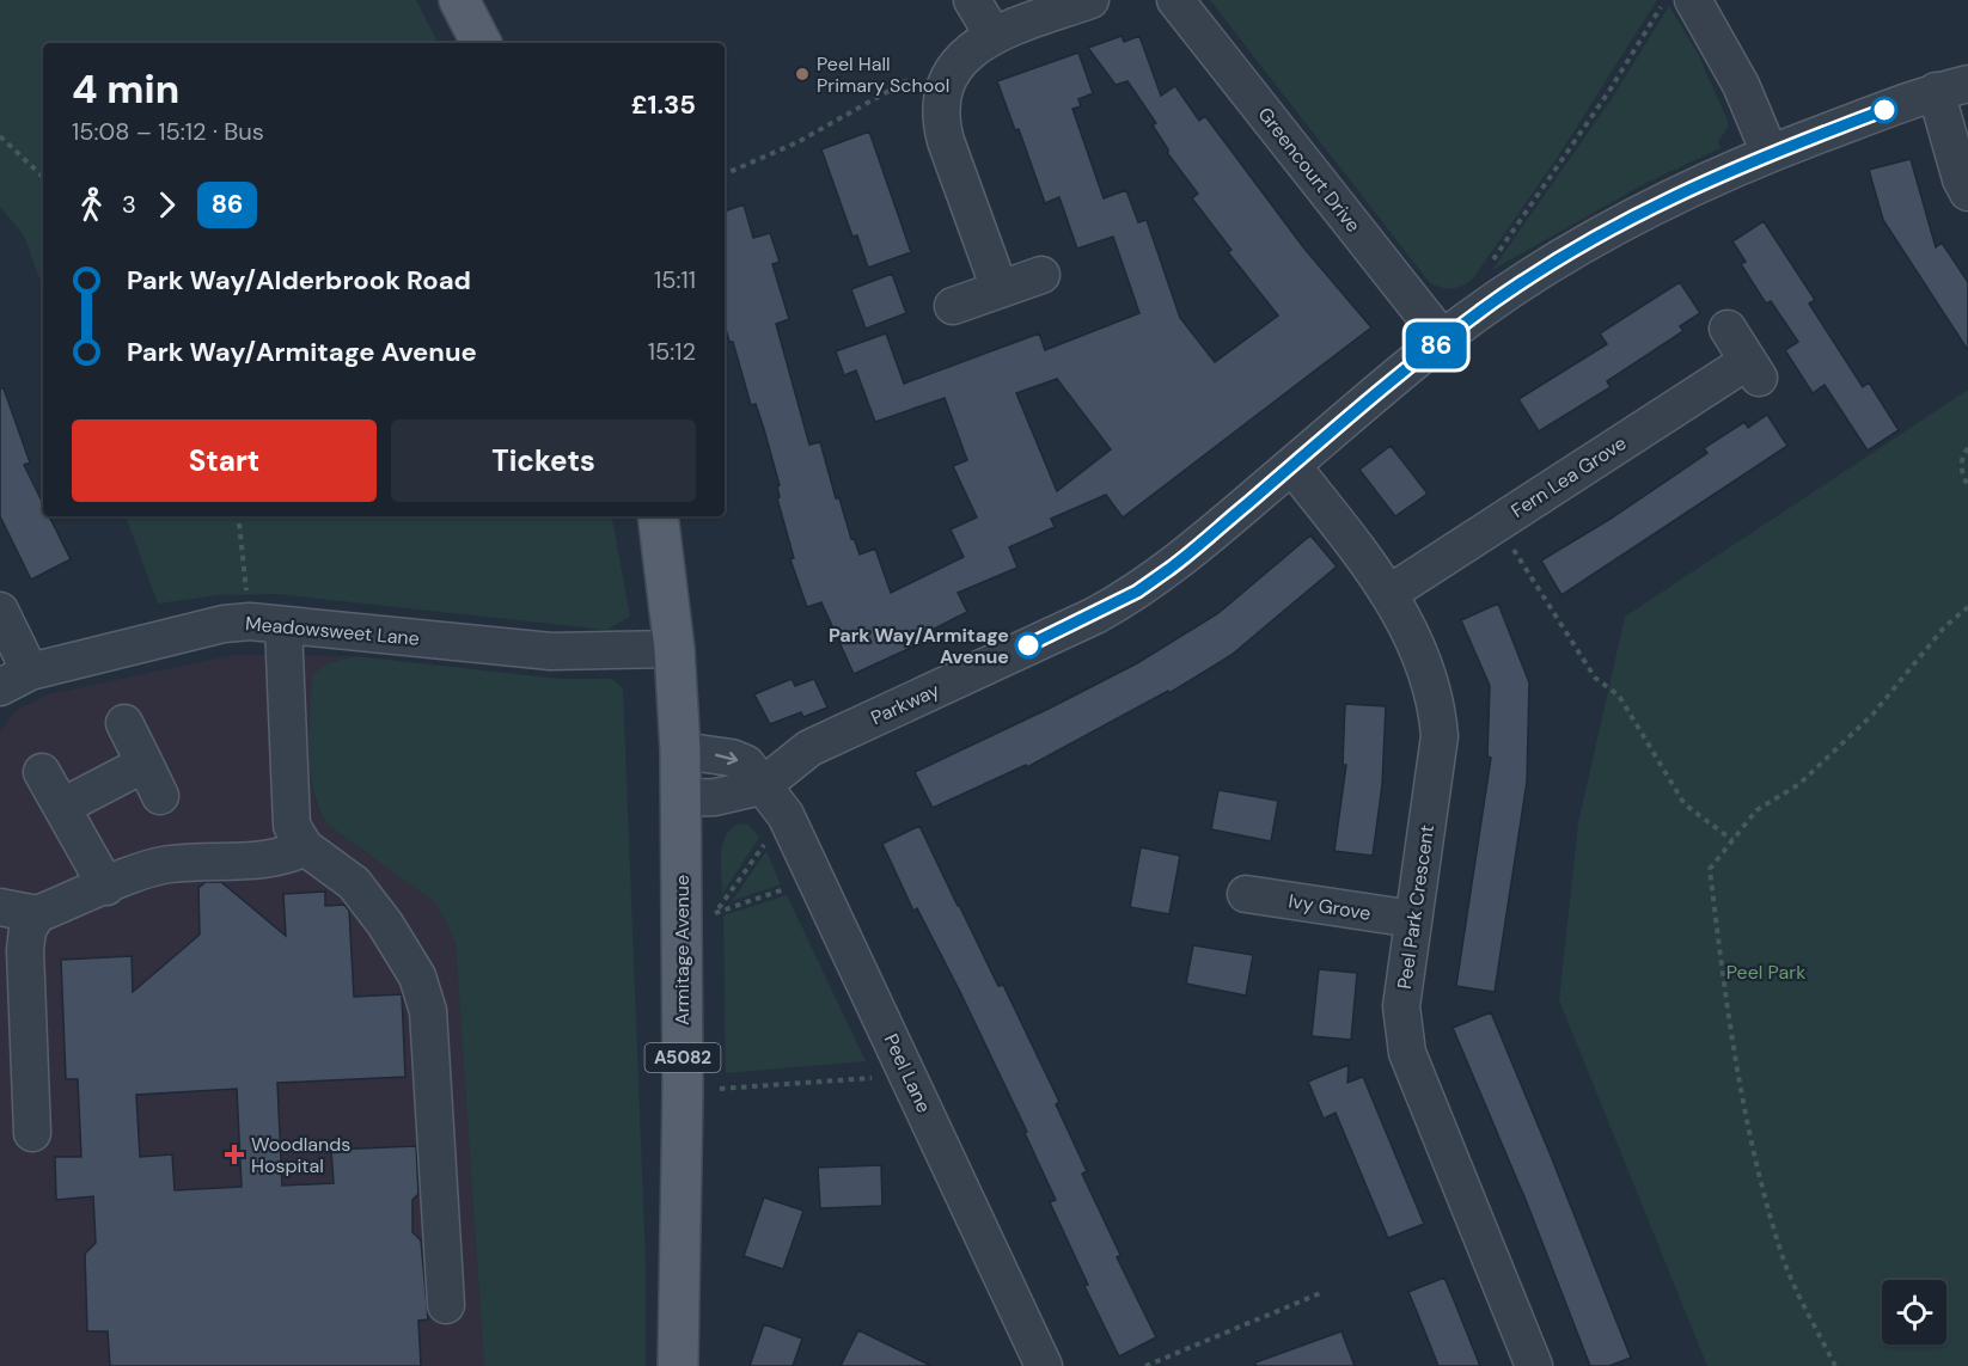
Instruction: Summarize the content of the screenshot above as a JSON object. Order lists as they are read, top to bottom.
{
  "streets": {
    "main road": ["Armitage Avenue", "A5082"],
    "street": [
      "Greencourt Drive",
      "Fern Lea Grove",
      "Meadowsweet Lane",
      "Parkway",
      "Ivy Grove",
      "Peel Park Crescent",
      "Peel Lane"
    ]
  },
  "crossings": [
    ["Greencourt Drive", "Parkway"],
    ["Fern Lea Grove", "Peel Park Crescent"],
    ["Meadowsweet Lane", "A5082"],
    ["Parkway", "Peel Park Crescent"],
    ["Parkway", "Peel Lane"],
    ["Ivy Grove", "Peel Park Crescent"],
    ["Armitage Avenue", "A5082"],
    ["Armitage Avenue", "Peel Lane"],
    ["A5082", "Peel Lane"]
  ],
  "parks": ["Peel Park"],
  "places": {
    "other": ["Peel Hall Primary School", "Park Way/Armitage Avenue"],
    "health": ["Woodlands Hospital"]
  },
  "lines": ["bus line 86"],
  "page": {
    "on_map": "86",
    "heading": ["4 min", "15:08 – 15:12 · Bus", "£1.35"],
    "legs": ["3", "86"],
    "list": [
      {
        "name": "Park Way/Alderbrook Road",
        "value": "15:11"
      },
      {
        "name": "Park Way/Armitage Avenue",
        "value": "15:12"
      }
    ],
    "buttons": ["Start", "Tickets"]
  }
}
